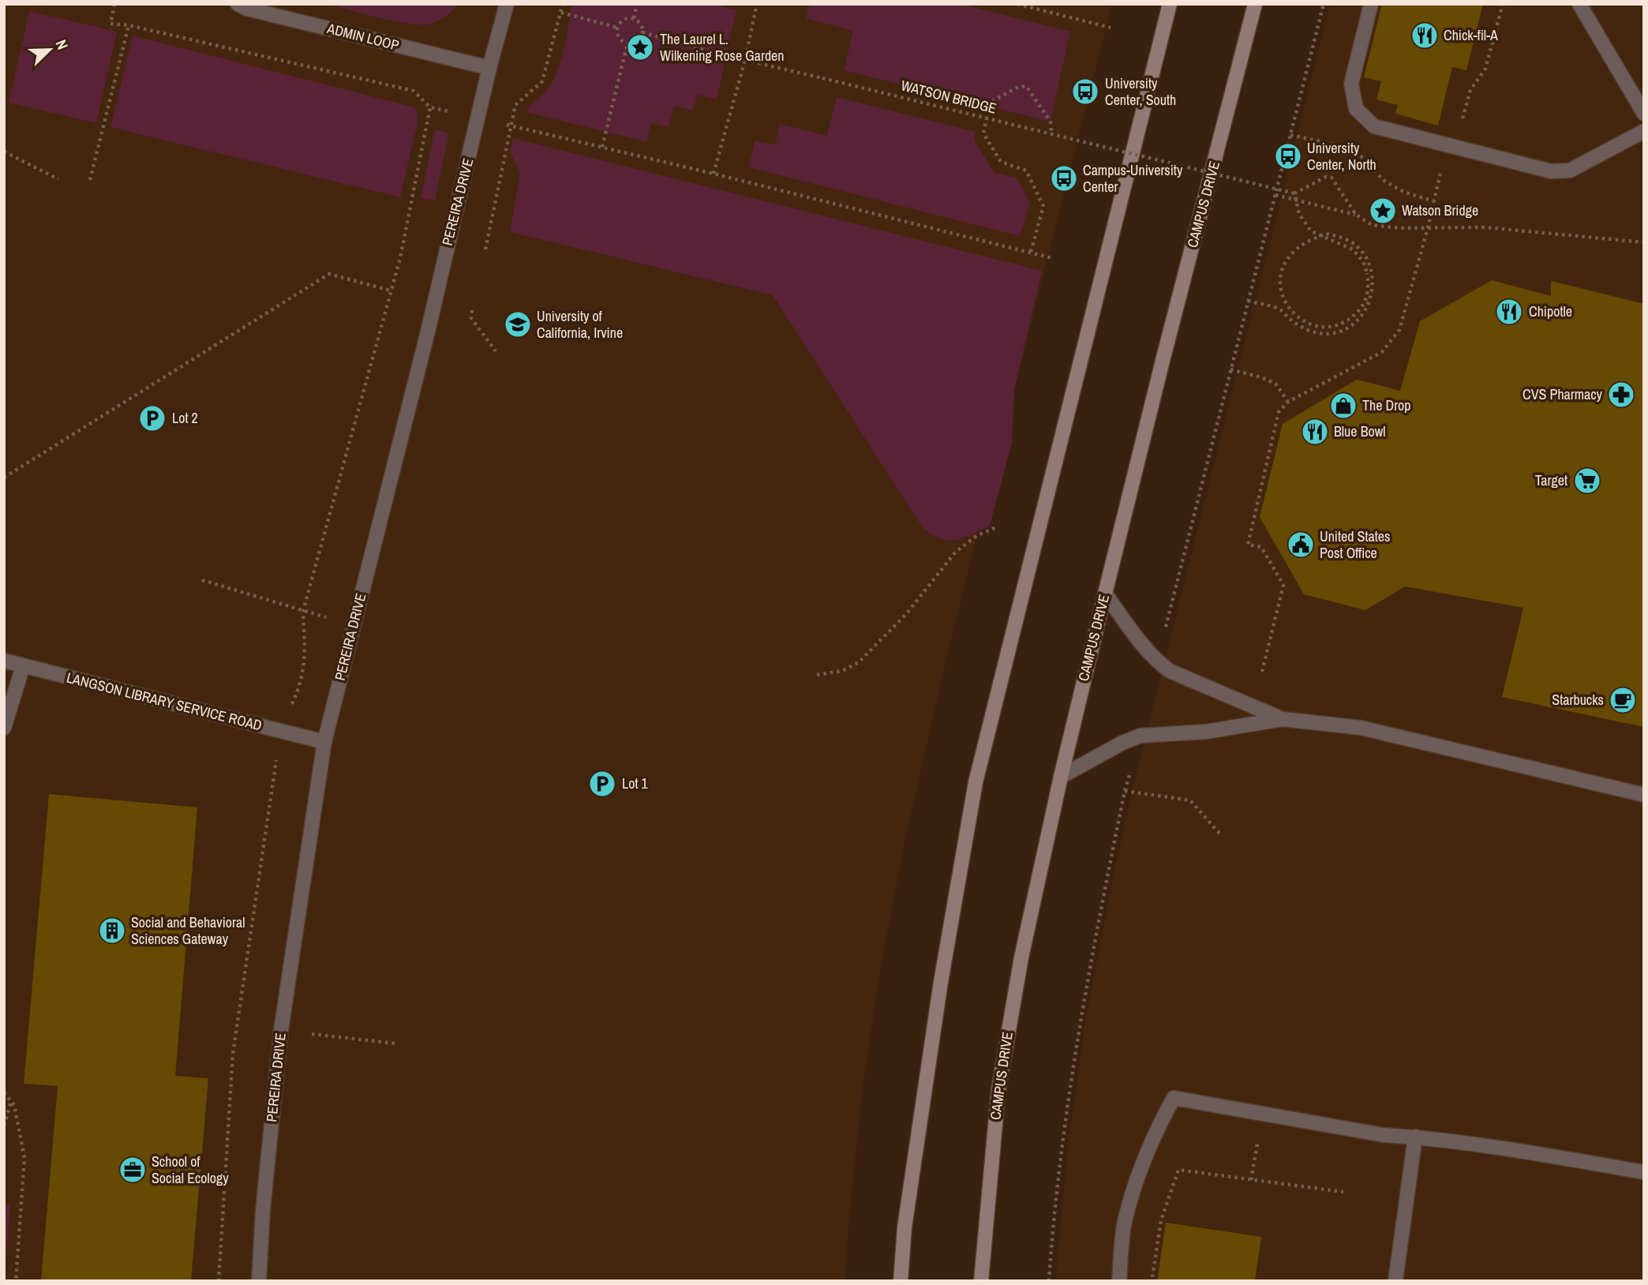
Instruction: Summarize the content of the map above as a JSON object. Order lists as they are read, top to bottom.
{
  "streets": {
    "main road": ["CAMPUS DRIVE"],
    "lane": ["ADMIN LOOP", "PEREIRA DRIVE", "LANGSON LIBRARY SERVICE ROAD"],
    "path": ["WATSON BRIDGE"]
  },
  "crossings": [
    ["ADMIN LOOP", "PEREIRA DRIVE"],
    ["PEREIRA DRIVE", "LANGSON LIBRARY SERVICE ROAD"]
  ],
  "places": {
    "restaurant": ["Chick-fil-A", "Chipotle", "Blue Bowl"],
    "place": ["The Laurel L. Wilkening Rose Garden", "Watson Bridge"],
    "bus stop": ["University Center, South", "University Center, North", "Campus-University Center"],
    "school or university": ["University of California, Irvine"],
    "pharmacy": ["CVS Pharmacy"],
    "shop": ["The Drop"],
    "parking": ["Lot 2", "Lot 1"],
    "supermarket": ["Target"],
    "public building": ["United States Post Office"],
    "cafe": ["Starbucks"],
    "building": ["Social and Behavioral Sciences Gateway"],
    "office": ["School of Social Ecology"]
  },
  "north": "top right"
}
